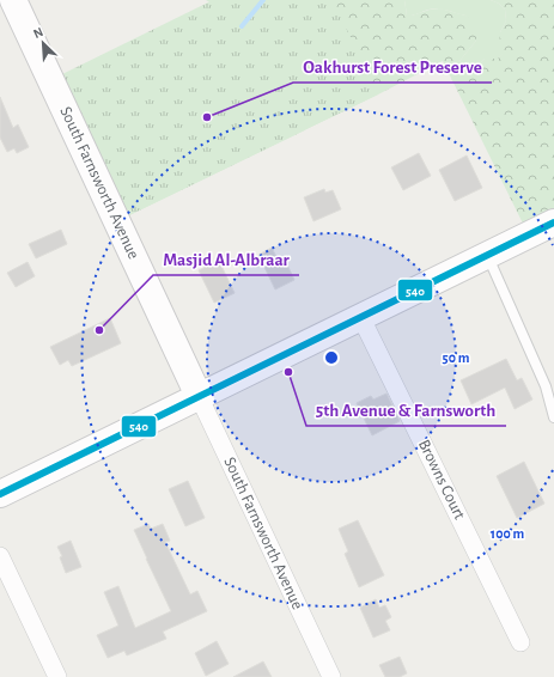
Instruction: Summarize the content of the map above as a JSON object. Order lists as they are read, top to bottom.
{
  "streets": {
    "street": ["South Farnsworth Avenue", "Browns Court"]
  },
  "places": ["Oakhurst Forest Preserve", "Masjid Al-Albraar", "5th Avenue & Farnsworth"],
  "lines": ["transit line 540"],
  "north": "top left",
  "rings": ["50 m", "100 m"]
}
